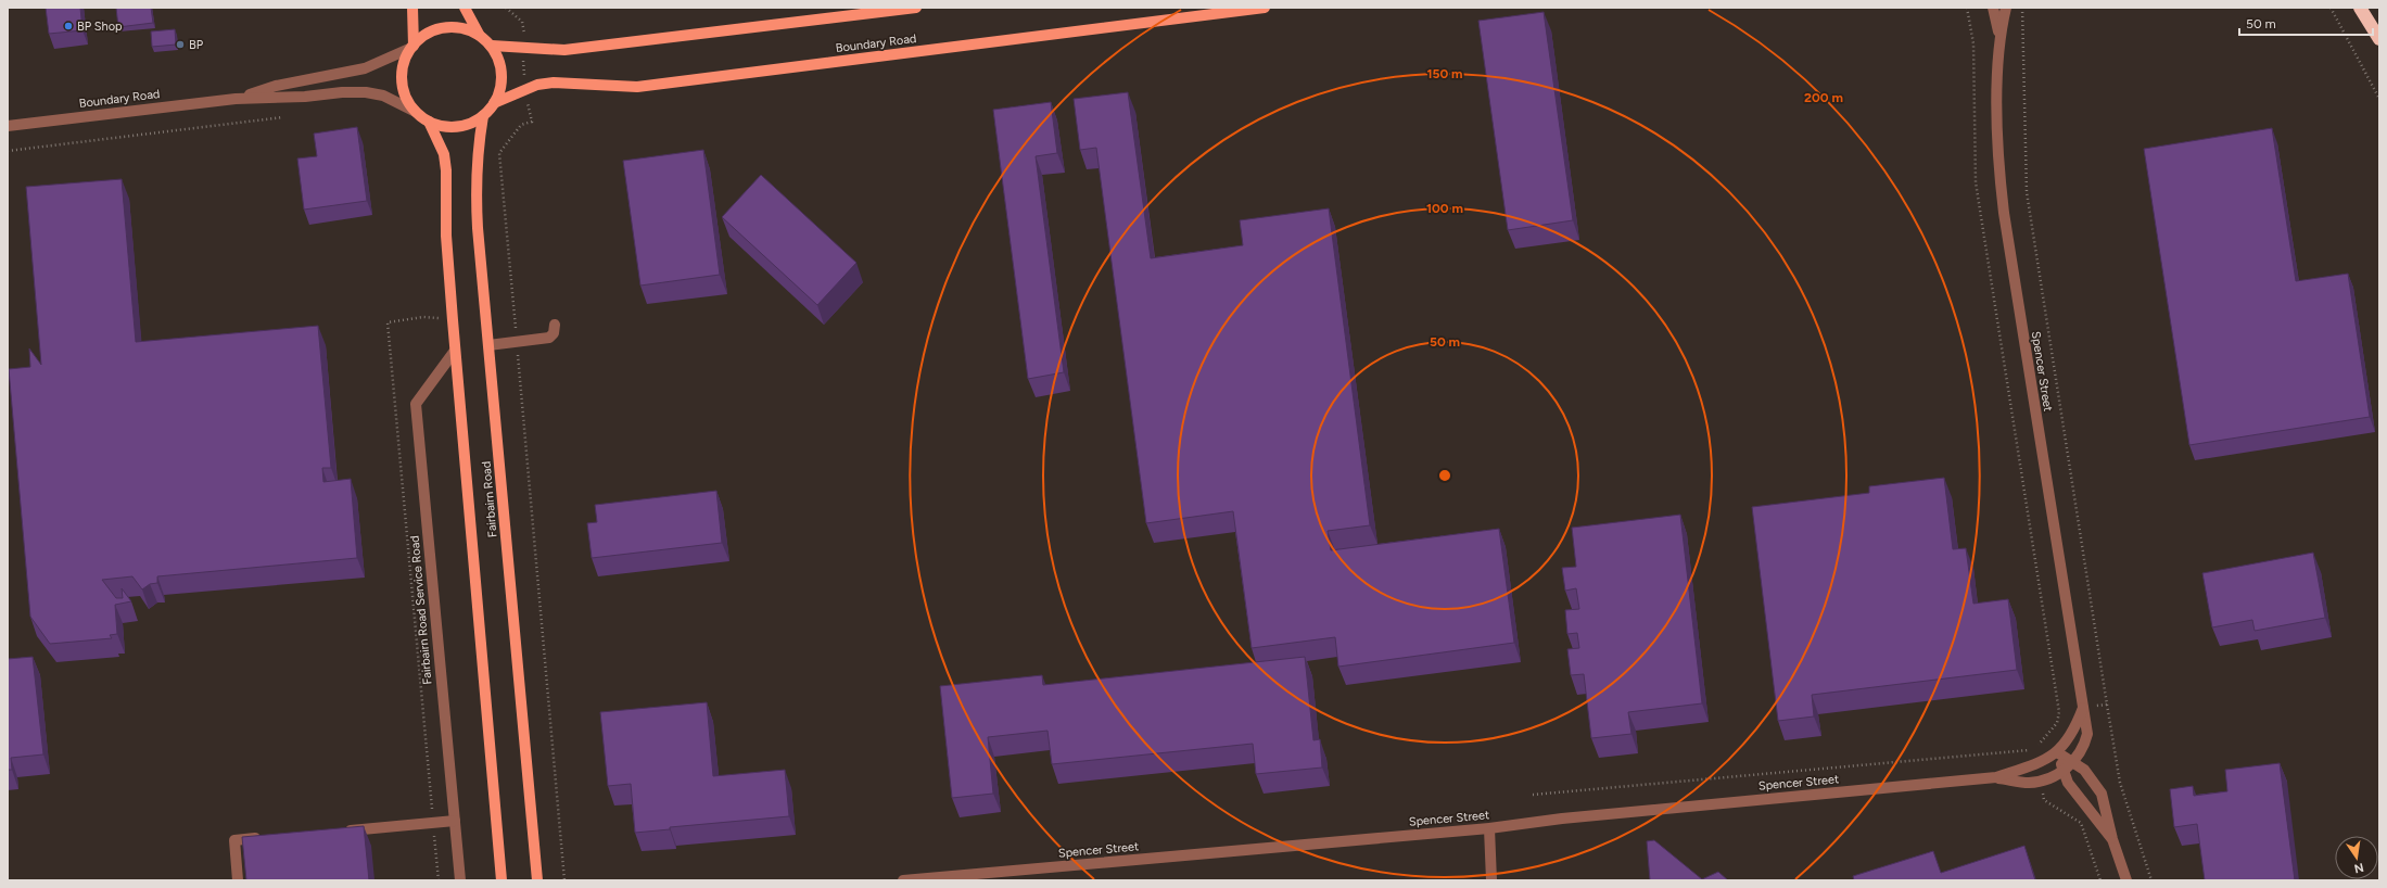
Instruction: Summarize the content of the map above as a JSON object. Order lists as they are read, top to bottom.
{
  "streets": {
    "main road": ["Boundary Road", "Fairbairn Road"],
    "street": ["Spencer Street", "Fairbairn Road Service Road"]
  },
  "crossings": [
    ["Boundary Road", "Fairbairn Road"],
    ["Fairbairn Road", "Fairbairn Road Service Road"]
  ],
  "places": ["BP Shop", "BP"],
  "scale_bar": "50 m",
  "north": "bottom",
  "rings": [
    "150 m",
    "200 m",
    "100 m",
    "50 m"
  ]
}
